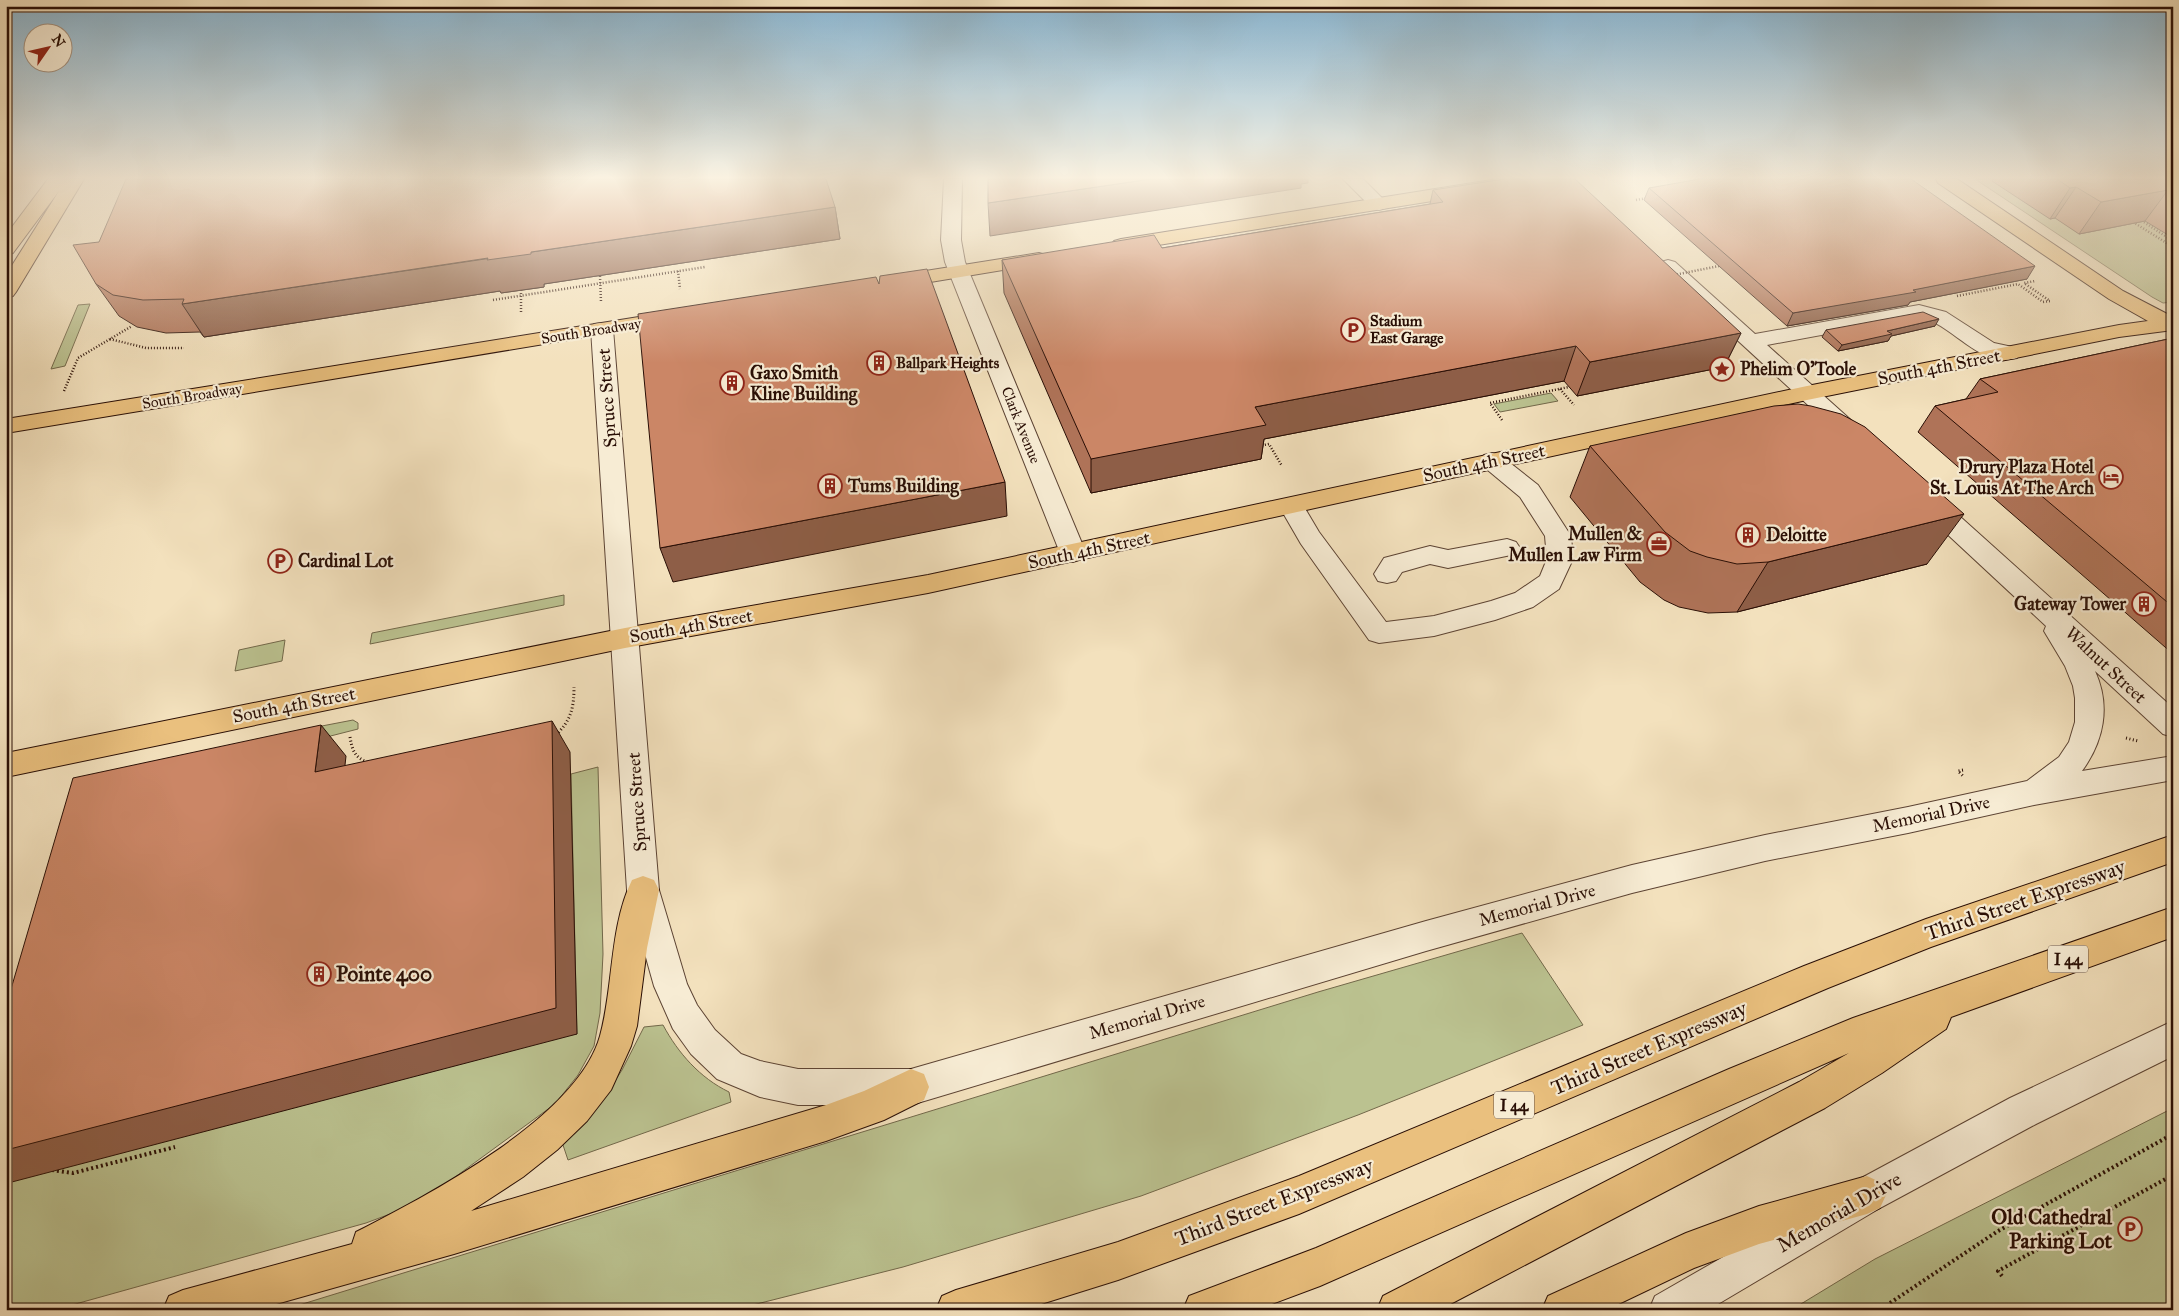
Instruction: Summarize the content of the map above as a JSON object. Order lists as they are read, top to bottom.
{
  "streets": {
    "main road": [
      "South Broadway",
      "South 4th Street",
      "Third Street Expressway",
      "I 44"
    ],
    "street": [
      "Spruce Street",
      "Clark Avenue",
      "Walnut Street",
      "Memorial Drive"
    ]
  },
  "crossings": [
    ["South Broadway", "Spruce Street"],
    ["South 4th Street", "Spruce Street"],
    ["South 4th Street", "Clark Avenue"],
    ["Spruce Street", "Memorial Drive"]
  ],
  "places": {
    "parking": ["Stadium East Garage", "Cardinal Lot", "Old Cathedral Parking Lot"],
    "building": [
      "Ballpark Heights",
      "Gaxo Smith Kline Building",
      "Tums Building",
      "Deloitte",
      "Gateway Tower",
      "Pointe 400"
    ],
    "place": ["Phelim O'Toole"],
    "hotel": ["Drury Plaza Hotel St. Louis At The Arch"],
    "office": ["Mullen & Mullen Law Firm"]
  },
  "north": "top right"
}
